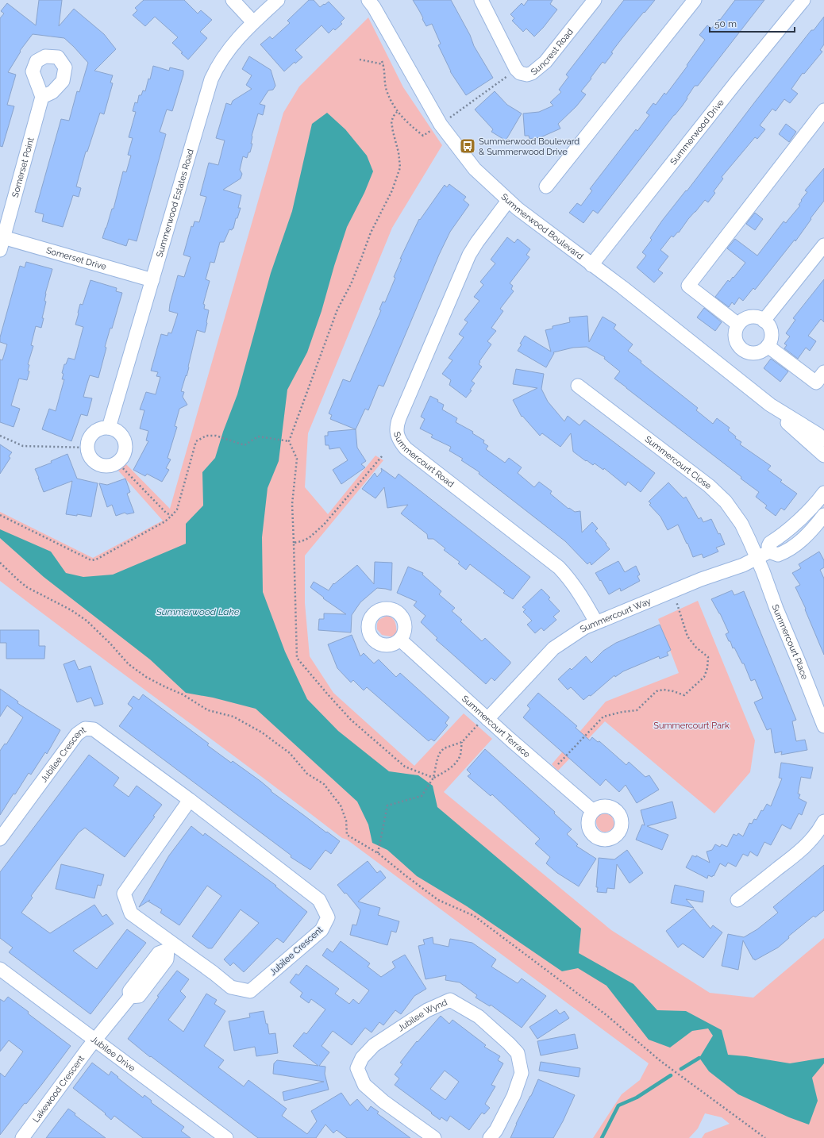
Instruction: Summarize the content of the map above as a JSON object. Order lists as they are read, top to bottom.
{
  "streets": {
    "street": [
      "Suncrest Road",
      "Summerwood Drive",
      "Somerset Point",
      "Summerwood Estates Road",
      "Summerwood Boulevard",
      "Somerset Drive",
      "Summercourt Road",
      "Summercourt Close",
      "Summercourt Way",
      "Summercourt Place",
      "Summercourt Terrace",
      "Jubilee Crescent",
      "Jubilee Wynd",
      "Jubilee Drive",
      "Lakewood Crescent"
    ]
  },
  "crossings": [
    ["Summerwood Drive", "Summerwood Boulevard"],
    ["Somerset Point", "Somerset Drive"],
    ["Summerwood Estates Road", "Somerset Drive"],
    ["Summerwood Boulevard", "Summercourt Road"],
    ["Summercourt Road", "Summercourt Way"],
    ["Summercourt Close", "Summercourt Way"],
    ["Summercourt Close", "Summercourt Place"],
    ["Summercourt Way", "Summercourt Place"],
    ["Summercourt Way", "Summercourt Terrace"],
    ["Jubilee Drive", "Lakewood Crescent"]
  ],
  "water": ["Summerwood Lake"],
  "parks": ["Summercourt Park"],
  "places": {
    "bus stop": ["Summerwood Boulevard & Summerwood Drive"]
  },
  "scale_bar": "50 m"
}
